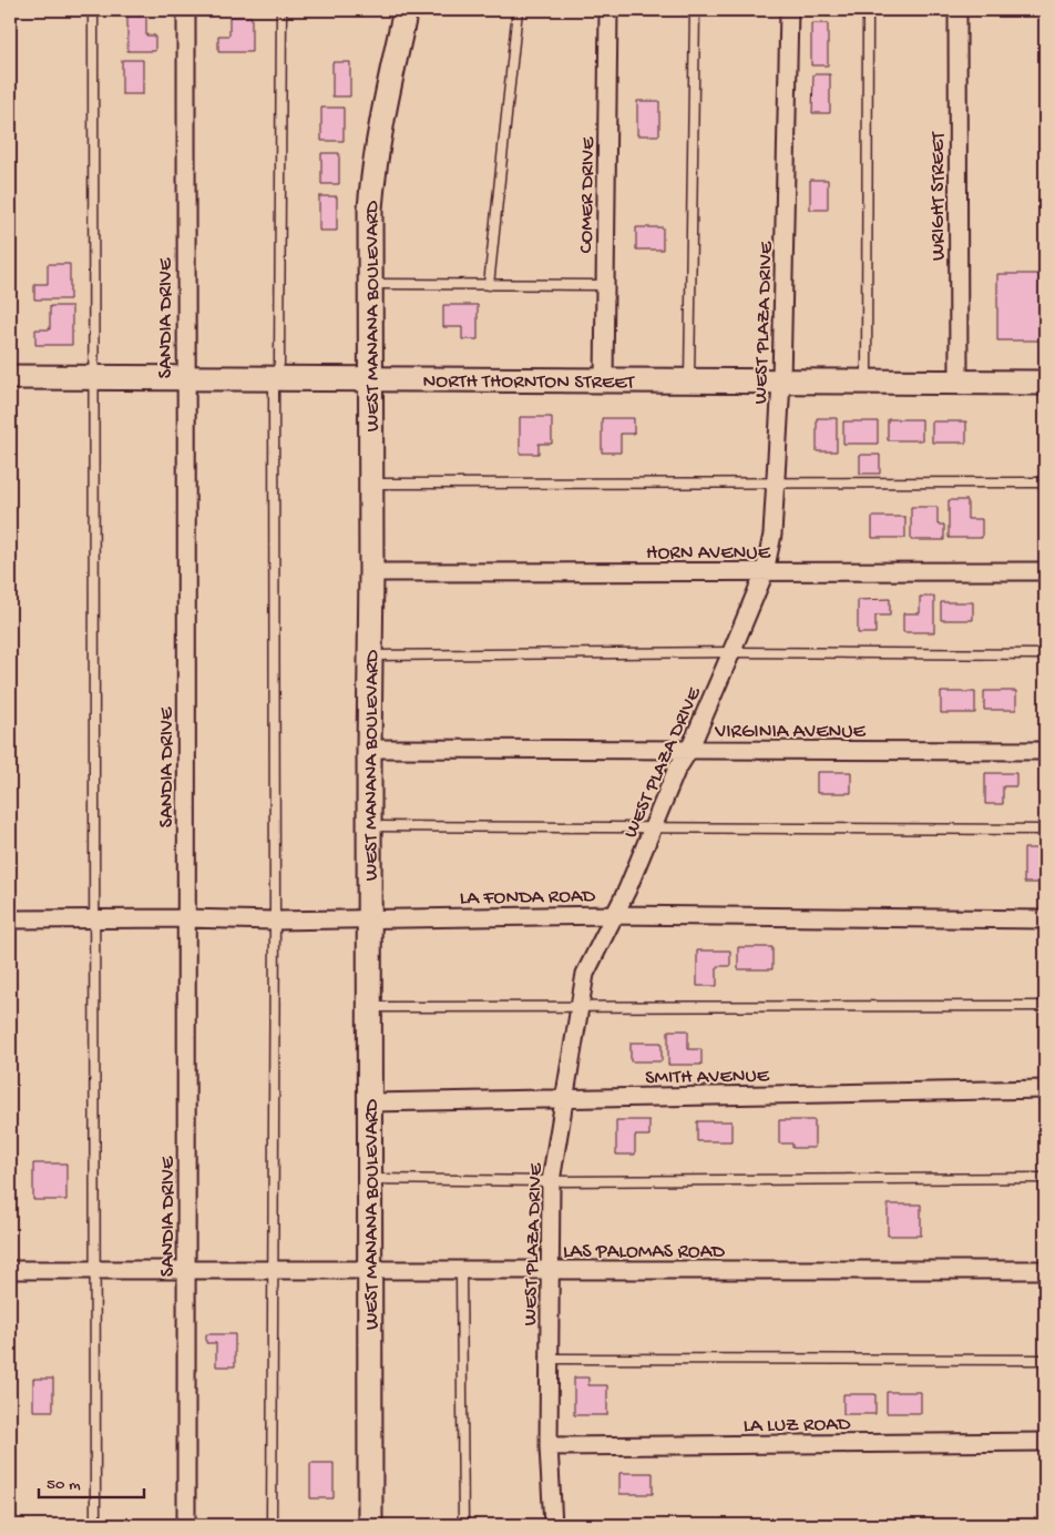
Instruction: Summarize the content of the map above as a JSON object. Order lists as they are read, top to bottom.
{
  "streets": {
    "street": [
      "COMER DRIVE",
      "WRIGHT STREET",
      "WEST MANANA BOULEVARD",
      "SANDIA DRIVE",
      "WEST PLAZA DRIVE",
      "NORTH THORNTON STREET",
      "HORN AVENUE",
      "VIRGINIA AVENUE",
      "LA FONDA ROAD",
      "SMITH AVENUE",
      "LAS PALOMAS ROAD",
      "LA LUZ ROAD"
    ]
  },
  "crossings": [
    ["COMER DRIVE", "NORTH THORNTON STREET"],
    ["WRIGHT STREET", "NORTH THORNTON STREET"],
    ["WEST MANANA BOULEVARD", "NORTH THORNTON STREET"],
    ["WEST MANANA BOULEVARD", "HORN AVENUE"],
    ["WEST MANANA BOULEVARD", "VIRGINIA AVENUE"],
    ["WEST MANANA BOULEVARD", "LA FONDA ROAD"],
    ["WEST MANANA BOULEVARD", "SMITH AVENUE"],
    ["WEST MANANA BOULEVARD", "LAS PALOMAS ROAD"],
    ["SANDIA DRIVE", "NORTH THORNTON STREET"],
    ["SANDIA DRIVE", "LA FONDA ROAD"],
    ["SANDIA DRIVE", "LAS PALOMAS ROAD"],
    ["WEST PLAZA DRIVE", "NORTH THORNTON STREET"],
    ["WEST PLAZA DRIVE", "HORN AVENUE"],
    ["WEST PLAZA DRIVE", "VIRGINIA AVENUE"],
    ["WEST PLAZA DRIVE", "LA FONDA ROAD"],
    ["WEST PLAZA DRIVE", "SMITH AVENUE"],
    ["WEST PLAZA DRIVE", "LAS PALOMAS ROAD"],
    ["WEST PLAZA DRIVE", "LA LUZ ROAD"]
  ],
  "scale_bar": "50 m"
}
